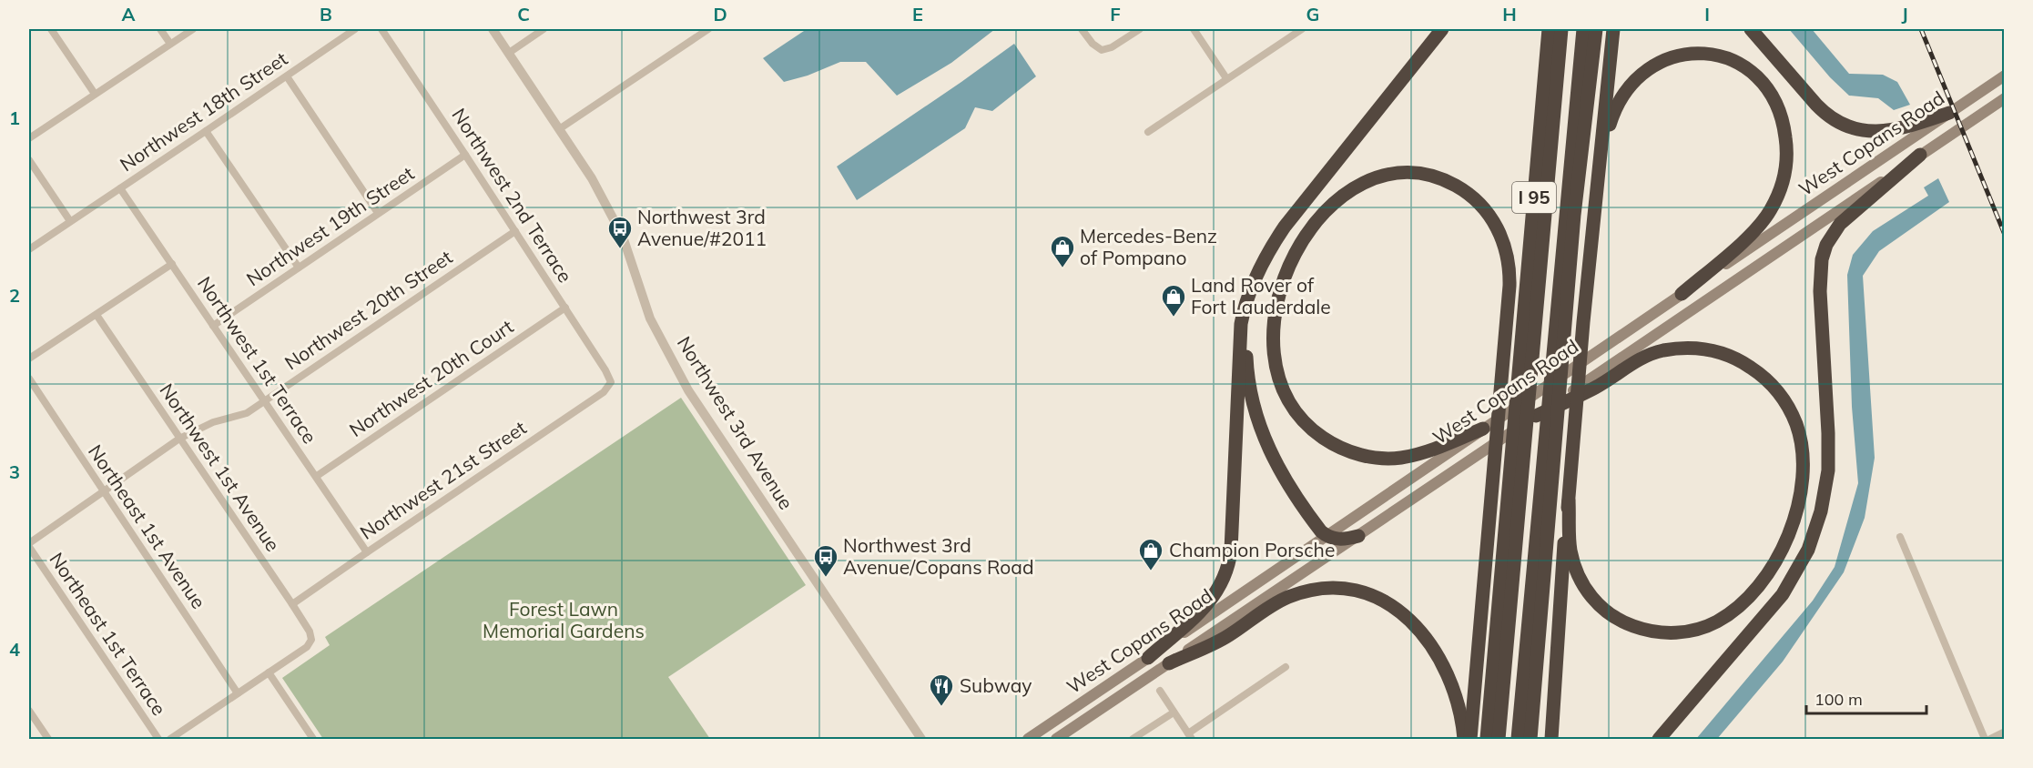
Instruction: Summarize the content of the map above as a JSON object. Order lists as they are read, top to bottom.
{
  "streets": {
    "highway": ["I 95"],
    "main road": ["West Copans Road"],
    "street": [
      "Northwest 18th Street",
      "Northwest 2nd Terrace",
      "Northwest 19th Street",
      "Northwest 20th Street",
      "Northwest 1st Terrace",
      "Northwest 20th Court",
      "Northwest 3rd Avenue",
      "Northwest 1st Avenue",
      "Northwest 21st Street",
      "Northeast 1st Avenue",
      "Northeast 1st Terrace"
    ]
  },
  "crossings": [
    ["Northwest 18th Street", "Northwest 1st Terrace"],
    ["Northwest 2nd Terrace", "Northwest 19th Street"],
    ["Northwest 2nd Terrace", "Northwest 20th Street"],
    ["Northwest 2nd Terrace", "Northwest 20th Court"],
    ["Northwest 2nd Terrace", "Northwest 21st Street"],
    ["Northwest 19th Street", "Northwest 1st Terrace"],
    ["Northwest 20th Street", "Northwest 1st Terrace"],
    ["Northwest 20th Street", "Northwest 1st Avenue"],
    ["Northwest 20th Street", "Northeast 1st Avenue"],
    ["Northwest 20th Street", "Northeast 1st Terrace"],
    ["Northwest 1st Terrace", "Northwest 20th Court"],
    ["Northwest 1st Terrace", "Northwest 21st Street"],
    ["Northwest 1st Avenue", "Northwest 21st Street"]
  ],
  "parks": ["Forest Lawn Memorial Gardens"],
  "places": {
    "bus stop": ["Northwest 3rd Avenue/#2011", "Northwest 3rd Avenue/Copans Road"],
    "shop": ["Mercedes-Benz of Pompano", "Land Rover of Fort Lauderdale", "Champion Porsche"],
    "restaurant": ["Subway"]
  },
  "scale_bar": "100 m",
  "grid": {
    "columns": [
      "A",
      "B",
      "C",
      "D",
      "E",
      "F",
      "G",
      "H",
      "I",
      "J"
    ],
    "rows": [
      "1",
      "2",
      "3",
      "4"
    ]
  }
}
